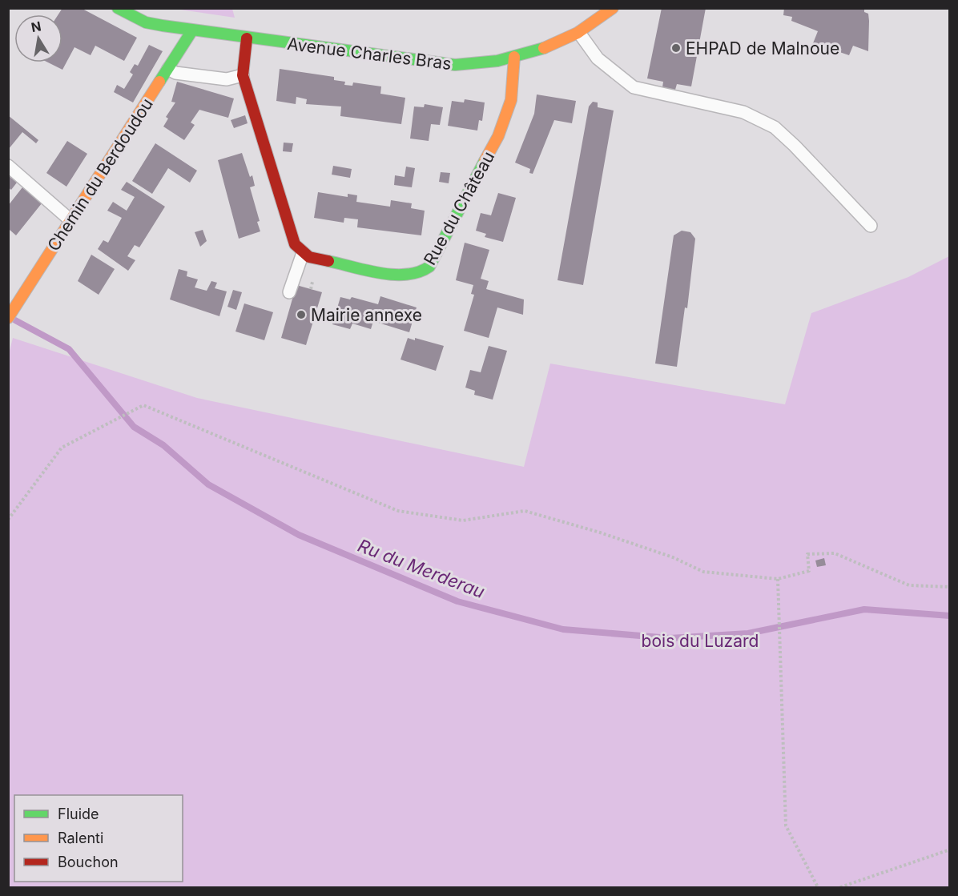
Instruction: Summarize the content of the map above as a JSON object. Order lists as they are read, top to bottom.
{
  "streets": {
    "street": ["Avenue Charles Bras", "Chemin du Berdoudou", "Rue du Château"]
  },
  "crossings": [
    ["Avenue Charles Bras", "Chemin du Berdoudou"],
    ["Avenue Charles Bras", "Rue du Château"]
  ],
  "water": ["Ru du Merderau"],
  "parks": ["bois du Luzard"],
  "places": ["EHPAD de Malnoue", "Mairie annexe"],
  "legend": ["Fluide", "Ralenti", "Bouchon"],
  "north": "top"
}
